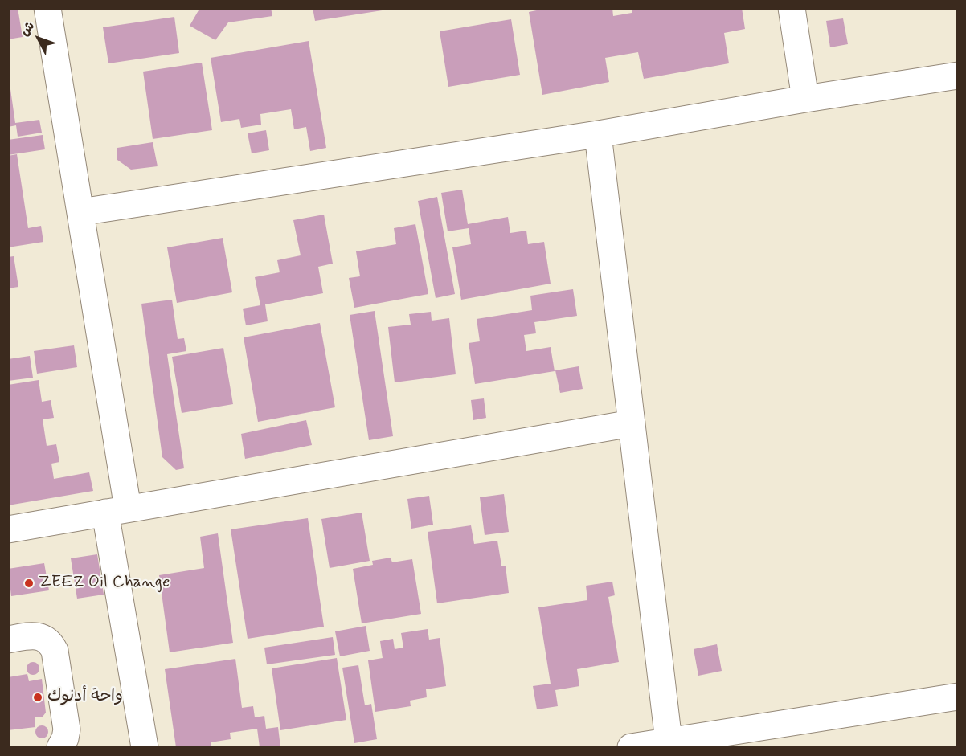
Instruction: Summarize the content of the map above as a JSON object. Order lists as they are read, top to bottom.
{
  "places": ["ZEEZ Oil Change", "واحة أدنوك"],
  "north": "top left"
}
